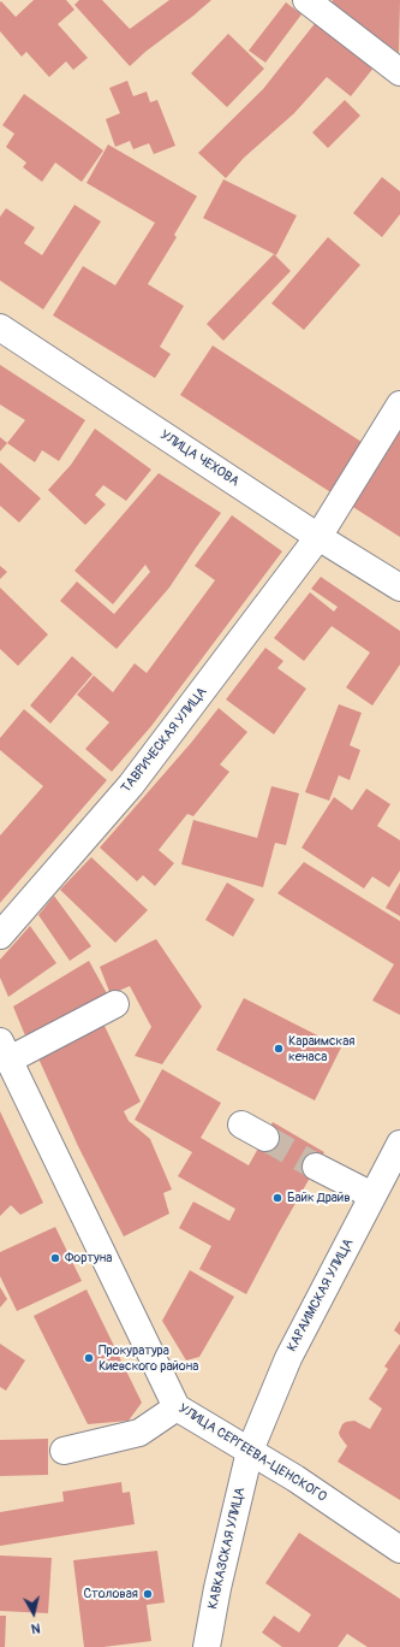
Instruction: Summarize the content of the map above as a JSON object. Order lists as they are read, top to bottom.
{
  "streets": {
    "street": [
      "УЛИЦА ЧЕХОВА",
      "ТАВРИЧЕСКАЯ УЛИЦА",
      "КАРАИМСКАЯ УЛИЦА",
      "УЛИЦА СЕРГЕЕВА-ЦЕНСКОГО",
      "КАВКАЗСКАЯ УЛИЦА"
    ]
  },
  "crossings": [
    ["УЛИЦА ЧЕХОВА", "ТАВРИЧЕСКАЯ УЛИЦА"],
    ["КАРАИМСКАЯ УЛИЦА", "УЛИЦА СЕРГЕЕВА-ЦЕНСКОГО"],
    ["КАРАИМСКАЯ УЛИЦА", "КАВКАЗСКАЯ УЛИЦА"],
    ["УЛИЦА СЕРГЕЕВА-ЦЕНСКОГО", "КАВКАЗСКАЯ УЛИЦА"]
  ],
  "places": [
    "Караимская кенаса",
    "Байк Драйв",
    "Фортуна",
    "Прокуратура Киевского района",
    "Столовая"
  ],
  "north": "bottom"
}
